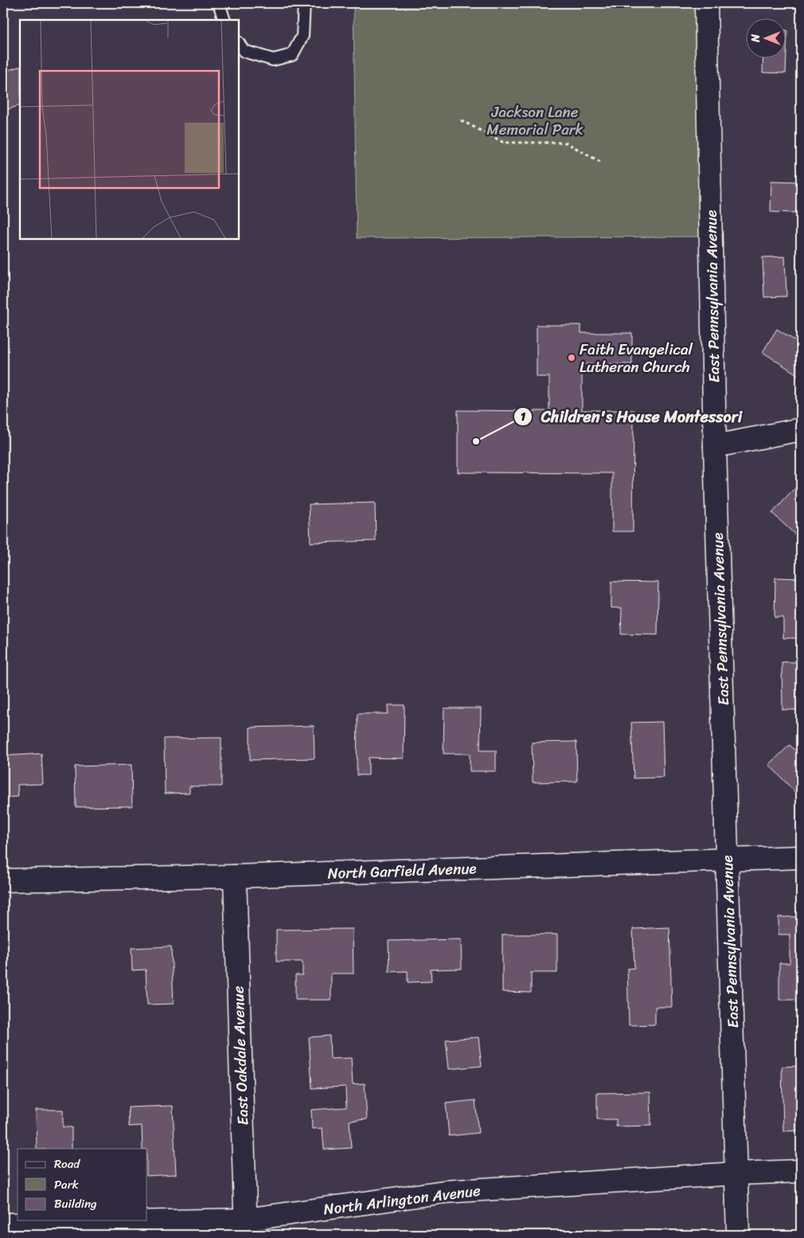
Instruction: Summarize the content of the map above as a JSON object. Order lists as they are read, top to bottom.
{
  "streets": {
    "street": [
      "East Pennsylvania Avenue",
      "North Garfield Avenue",
      "East Oakdale Avenue",
      "North Arlington Avenue"
    ]
  },
  "crossings": [
    ["East Pennsylvania Avenue", "North Garfield Avenue"],
    ["East Pennsylvania Avenue", "North Arlington Avenue"],
    ["North Garfield Avenue", "East Oakdale Avenue"],
    ["East Oakdale Avenue", "North Arlington Avenue"]
  ],
  "parks": ["Jackson Lane Memorial Park"],
  "places": ["Faith Evangelical Lutheran Church", "Children's House Montessori"],
  "legend": ["Road", "Park", "Building"],
  "north": "left"
}
